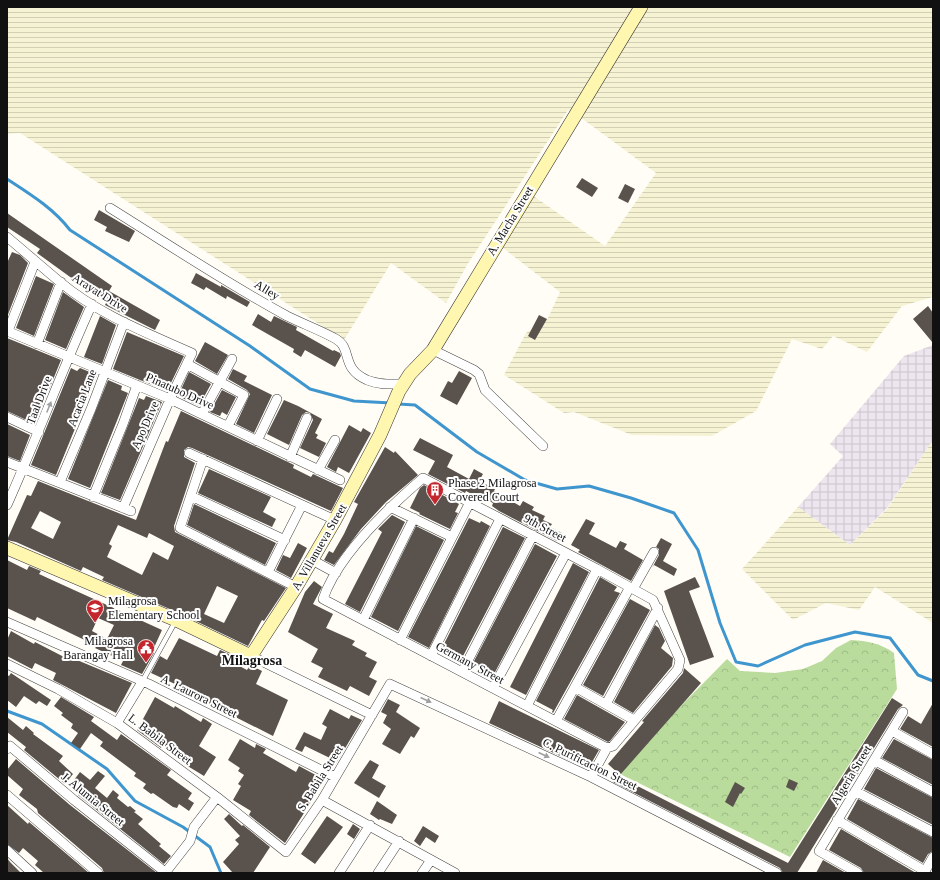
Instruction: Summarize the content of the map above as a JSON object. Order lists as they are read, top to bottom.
{
  "streets": {
    "street": [
      "A. Macha Street",
      "Alley",
      "Arayat Drive",
      "Pinatubo Drive",
      "Acacia Lane",
      "Taal Drive",
      "Apo Drive",
      "9th Street",
      "A. Villanueva Street",
      "Germany Street",
      "A. Laurora Street",
      "L. Babila Street",
      "C. Purificacion Street",
      "Algeria Street",
      "S. Babila Street",
      "J. Alumia Street"
    ]
  },
  "crossings": [
    ["A. Macha Street", "Alley"],
    ["A. Macha Street", "A. Villanueva Street"],
    ["Arayat Drive", "Acacia Lane"],
    ["Arayat Drive", "Taal Drive"],
    ["Arayat Drive", "Apo Drive"],
    ["Pinatubo Drive", "Acacia Lane"],
    ["Pinatubo Drive", "Taal Drive"],
    ["Pinatubo Drive", "Apo Drive"],
    ["9th Street", "Germany Street"],
    ["9th Street", "C. Purificacion Street"],
    ["A. Laurora Street", "S. Babila Street"],
    ["L. Babila Street", "S. Babila Street"],
    ["C. Purificacion Street", "S. Babila Street"]
  ],
  "one_way": ["C. Purificacion Street"],
  "districts": ["Milagrosa"],
  "places": {
    "building": ["Phase 2 Milagrosa Covered Court"],
    "school or university": ["Milagrosa Elementary School"],
    "public building": ["Milagrosa Barangay Hall"]
  }
}
